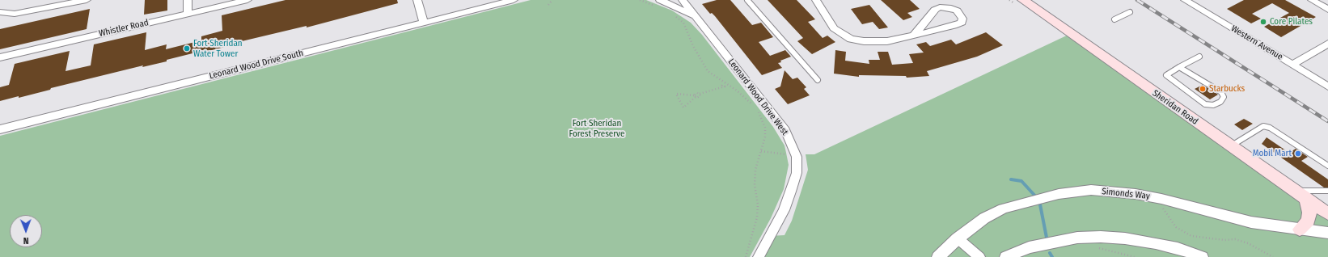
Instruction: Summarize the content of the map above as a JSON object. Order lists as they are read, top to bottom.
{
  "streets": {
    "main road": ["Sheridan Road"],
    "street": [
      "Whistler Road",
      "Western Avenue",
      "Leonard Wood Drive South",
      "Leonard Wood Drive West",
      "Simonds Way"
    ]
  },
  "parks": ["Fort Sheridan Forest Preserve"],
  "places": [
    "Core Pilates",
    "Fort Sheridan Water Tower",
    "Starbucks",
    "Mobil Mart"
  ],
  "north": "bottom"
}
